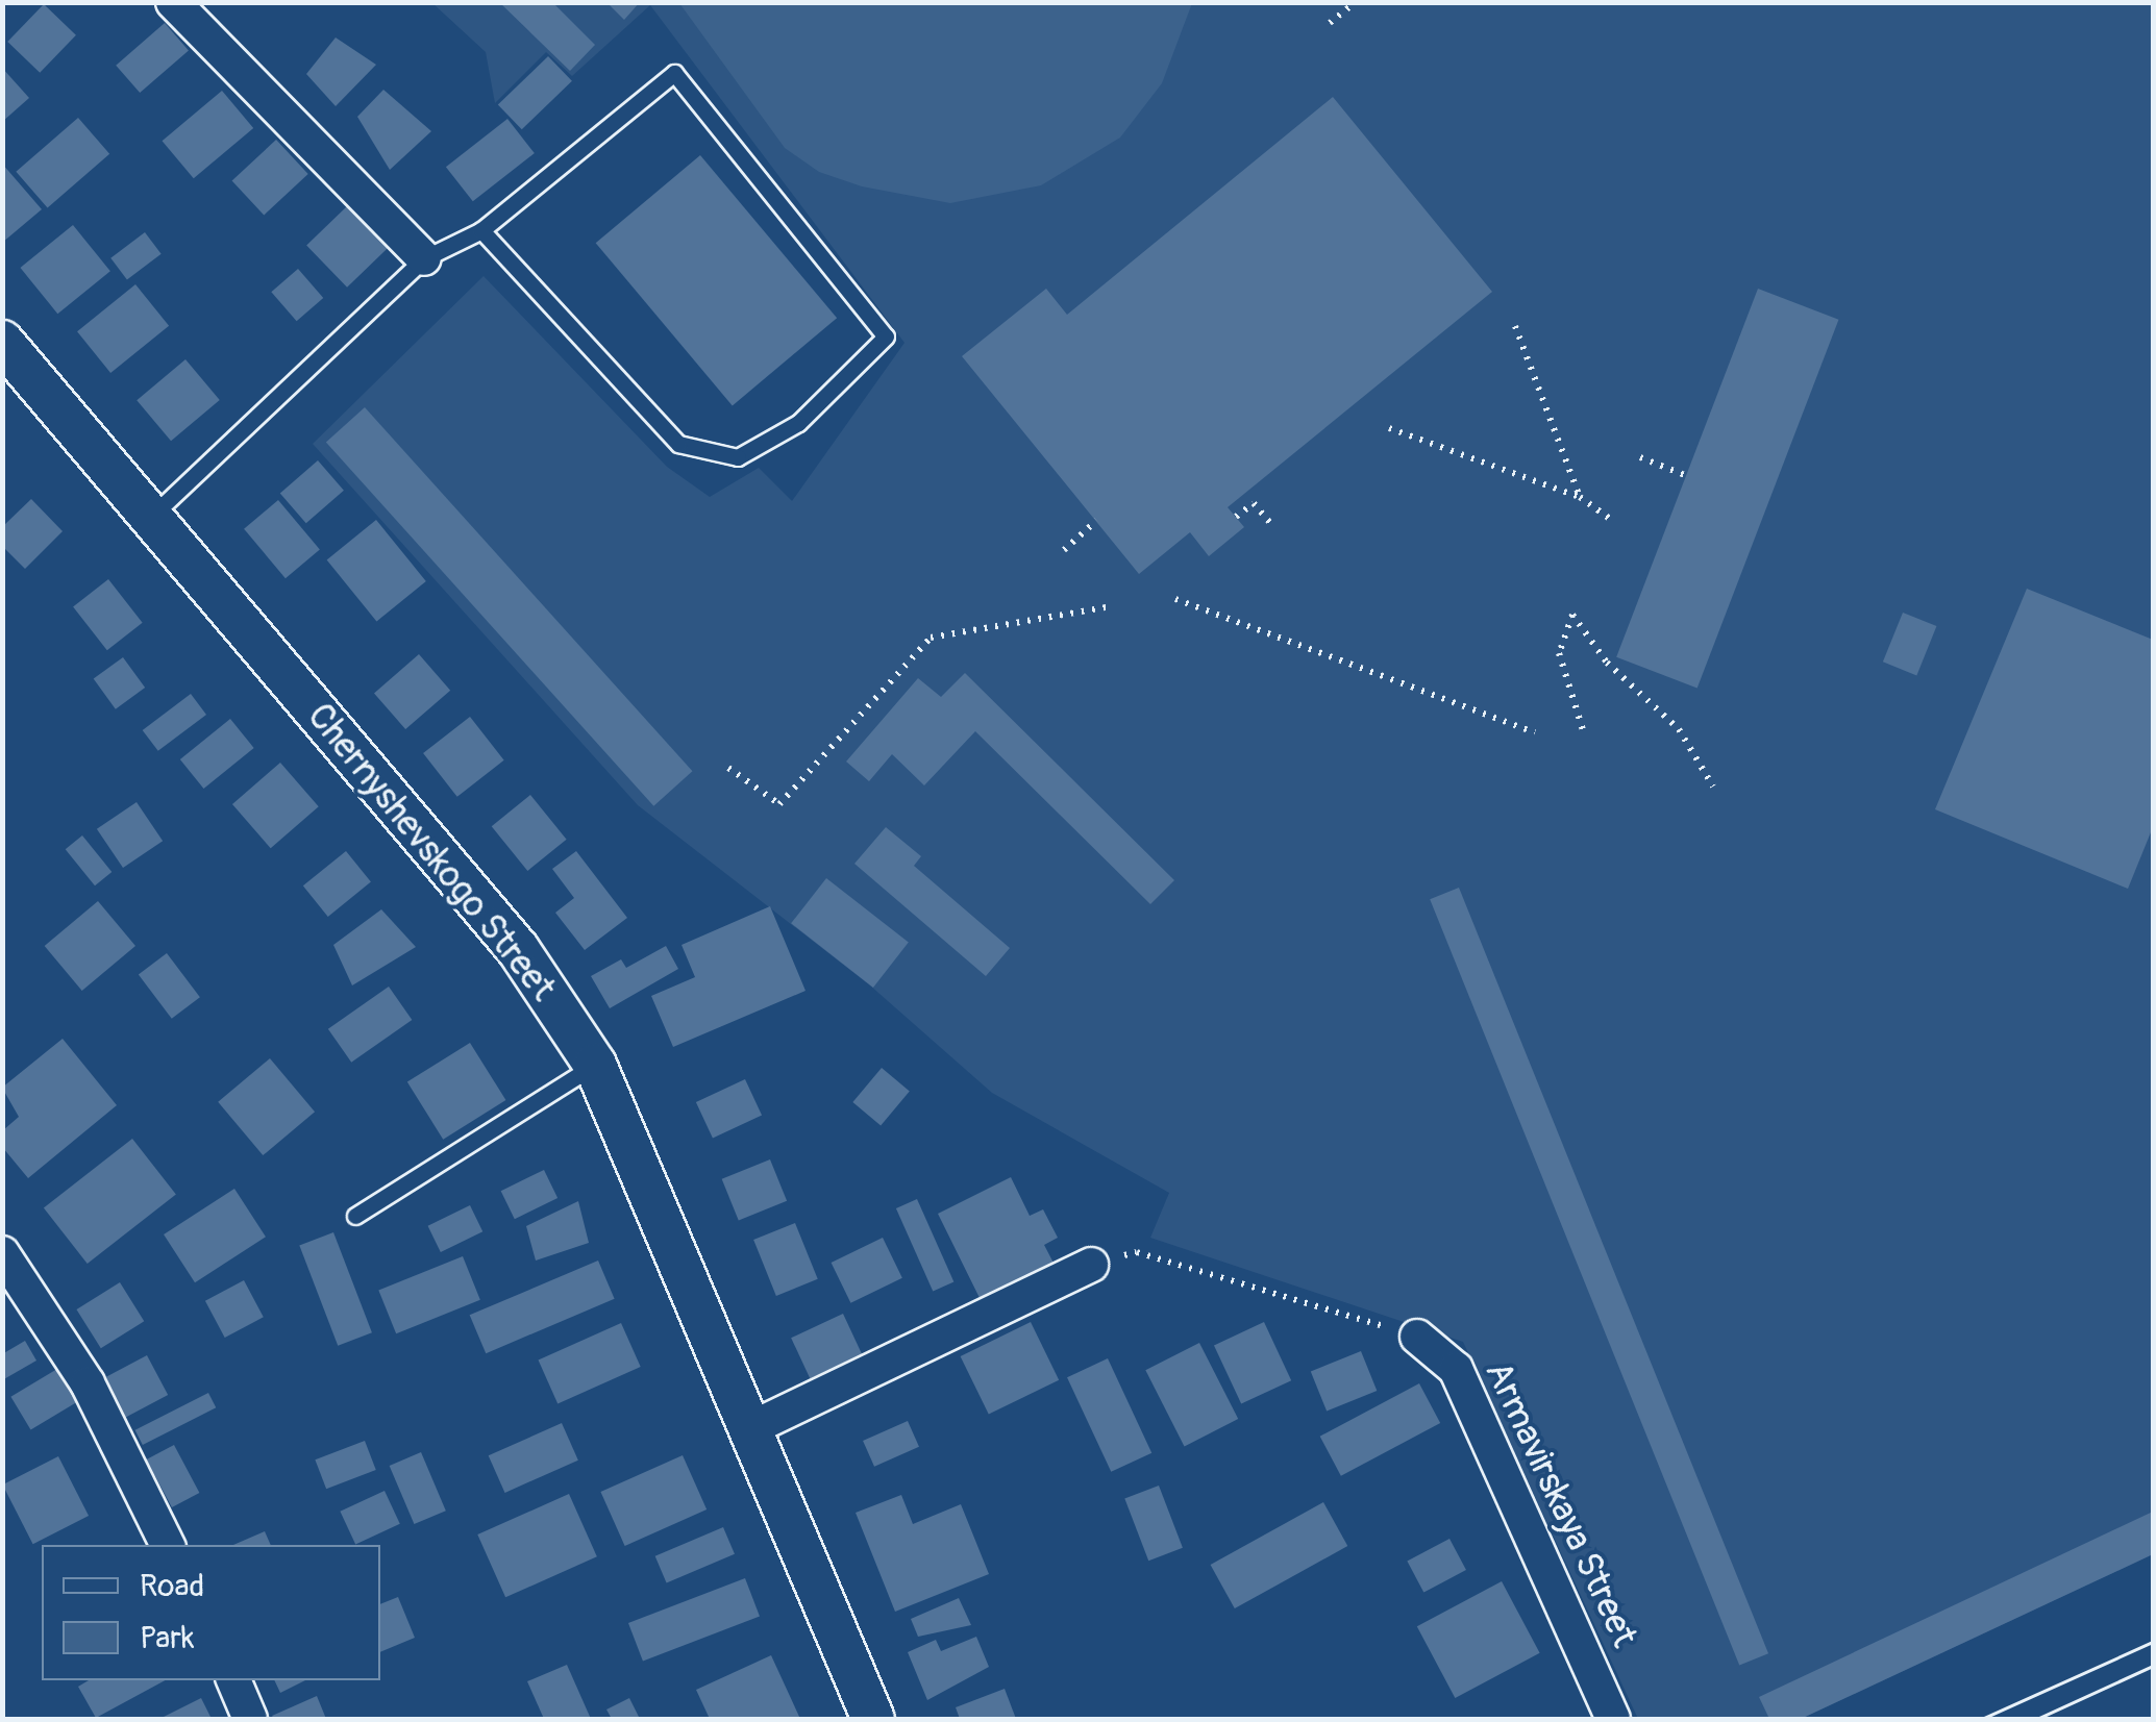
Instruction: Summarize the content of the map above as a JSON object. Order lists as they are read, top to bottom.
{
  "streets": {
    "street": ["Chernyshevskogo Street", "Armavirskaya Street"]
  },
  "legend": ["Road", "Park"]
}
